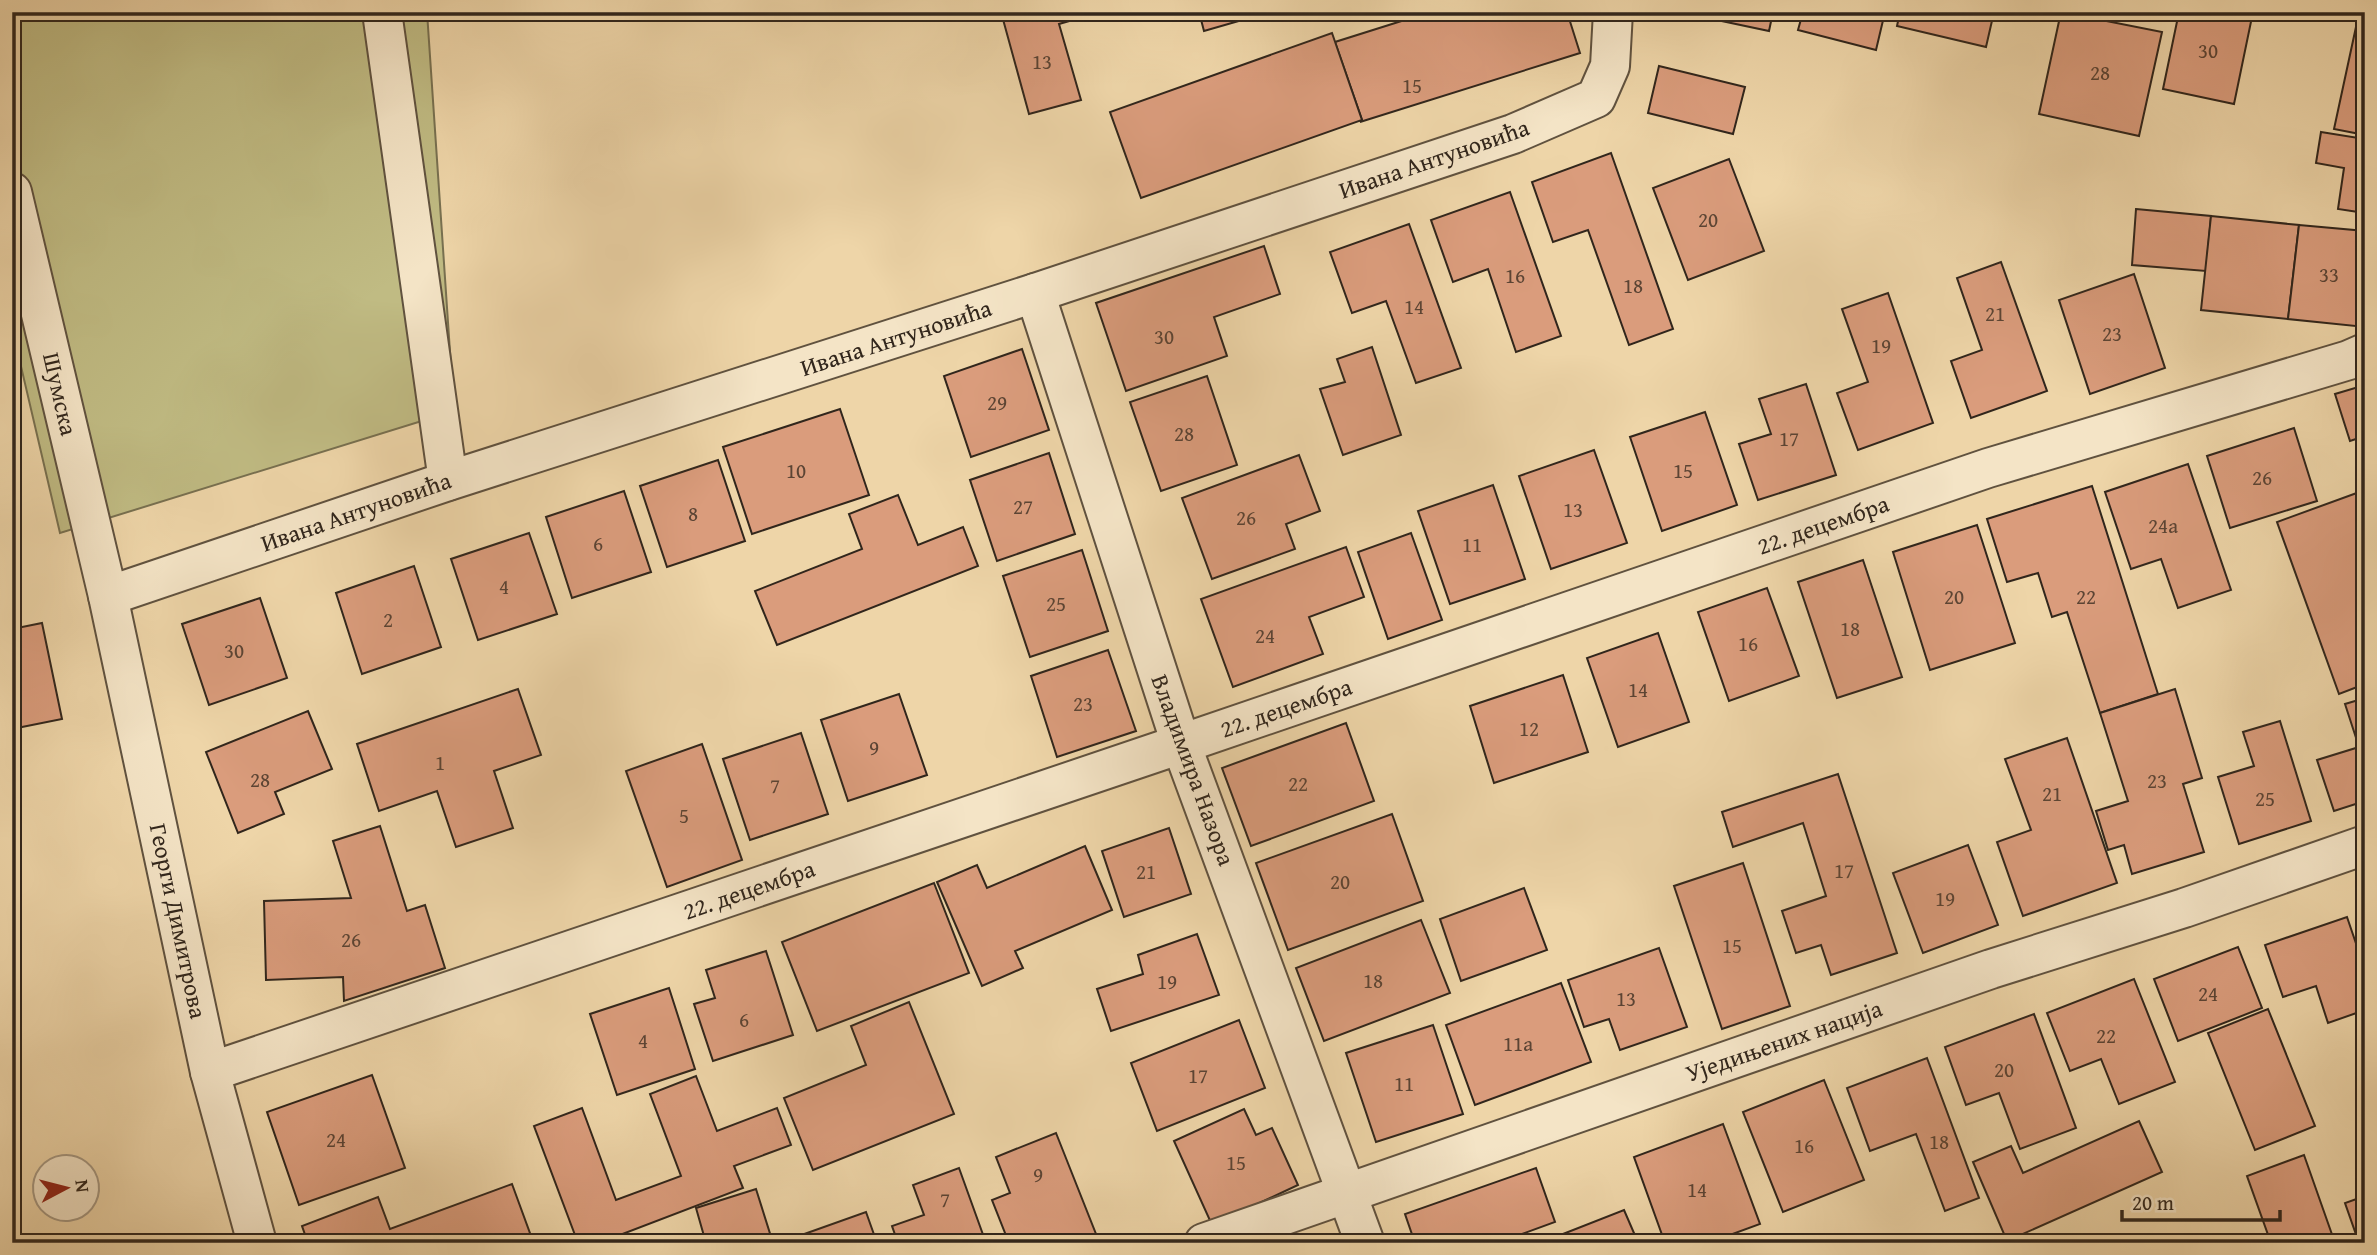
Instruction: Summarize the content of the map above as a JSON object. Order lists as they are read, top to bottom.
{
  "streets": {
    "street": [
      "Ивана Антуновића",
      "Шумска",
      "22. децембра",
      "Владимира Назора",
      "Георги Димитрова",
      "Уједињених нација"
    ]
  },
  "crossings": [
    ["Ивана Антуновића", "Шумска"],
    ["Ивана Антуновића", "Владимира Назора"],
    ["Ивана Антуновића", "Георги Димитрова"],
    ["Шумска", "Георги Димитрова"],
    ["22. децембра", "Владимира Назора"],
    ["22. децембра", "Георги Димитрова"],
    ["Владимира Назора", "Уједињених нација"]
  ],
  "house_numbers": [
    "30",
    "13",
    "28",
    "15",
    "20",
    "33",
    "16",
    "18",
    "14",
    "21",
    "23",
    "30",
    "19",
    "29",
    "28",
    "17",
    "10",
    "15",
    "26",
    "27",
    "13",
    "8",
    "26",
    "24a",
    "6",
    "11",
    "4",
    "20",
    "22",
    "25",
    "2",
    "18",
    "24",
    "16",
    "30",
    "14",
    "23",
    "12",
    "9",
    "1",
    "28",
    "23",
    "22",
    "7",
    "21",
    "25",
    "5",
    "17",
    "21",
    "20",
    "19",
    "26",
    "15",
    "18",
    "19",
    "24",
    "13",
    "6",
    "22",
    "4",
    "11a",
    "20",
    "17",
    "11",
    "24",
    "18",
    "16",
    "15",
    "9",
    "14",
    "7"
  ],
  "scale_bar": "20 m",
  "north": "right"
}
